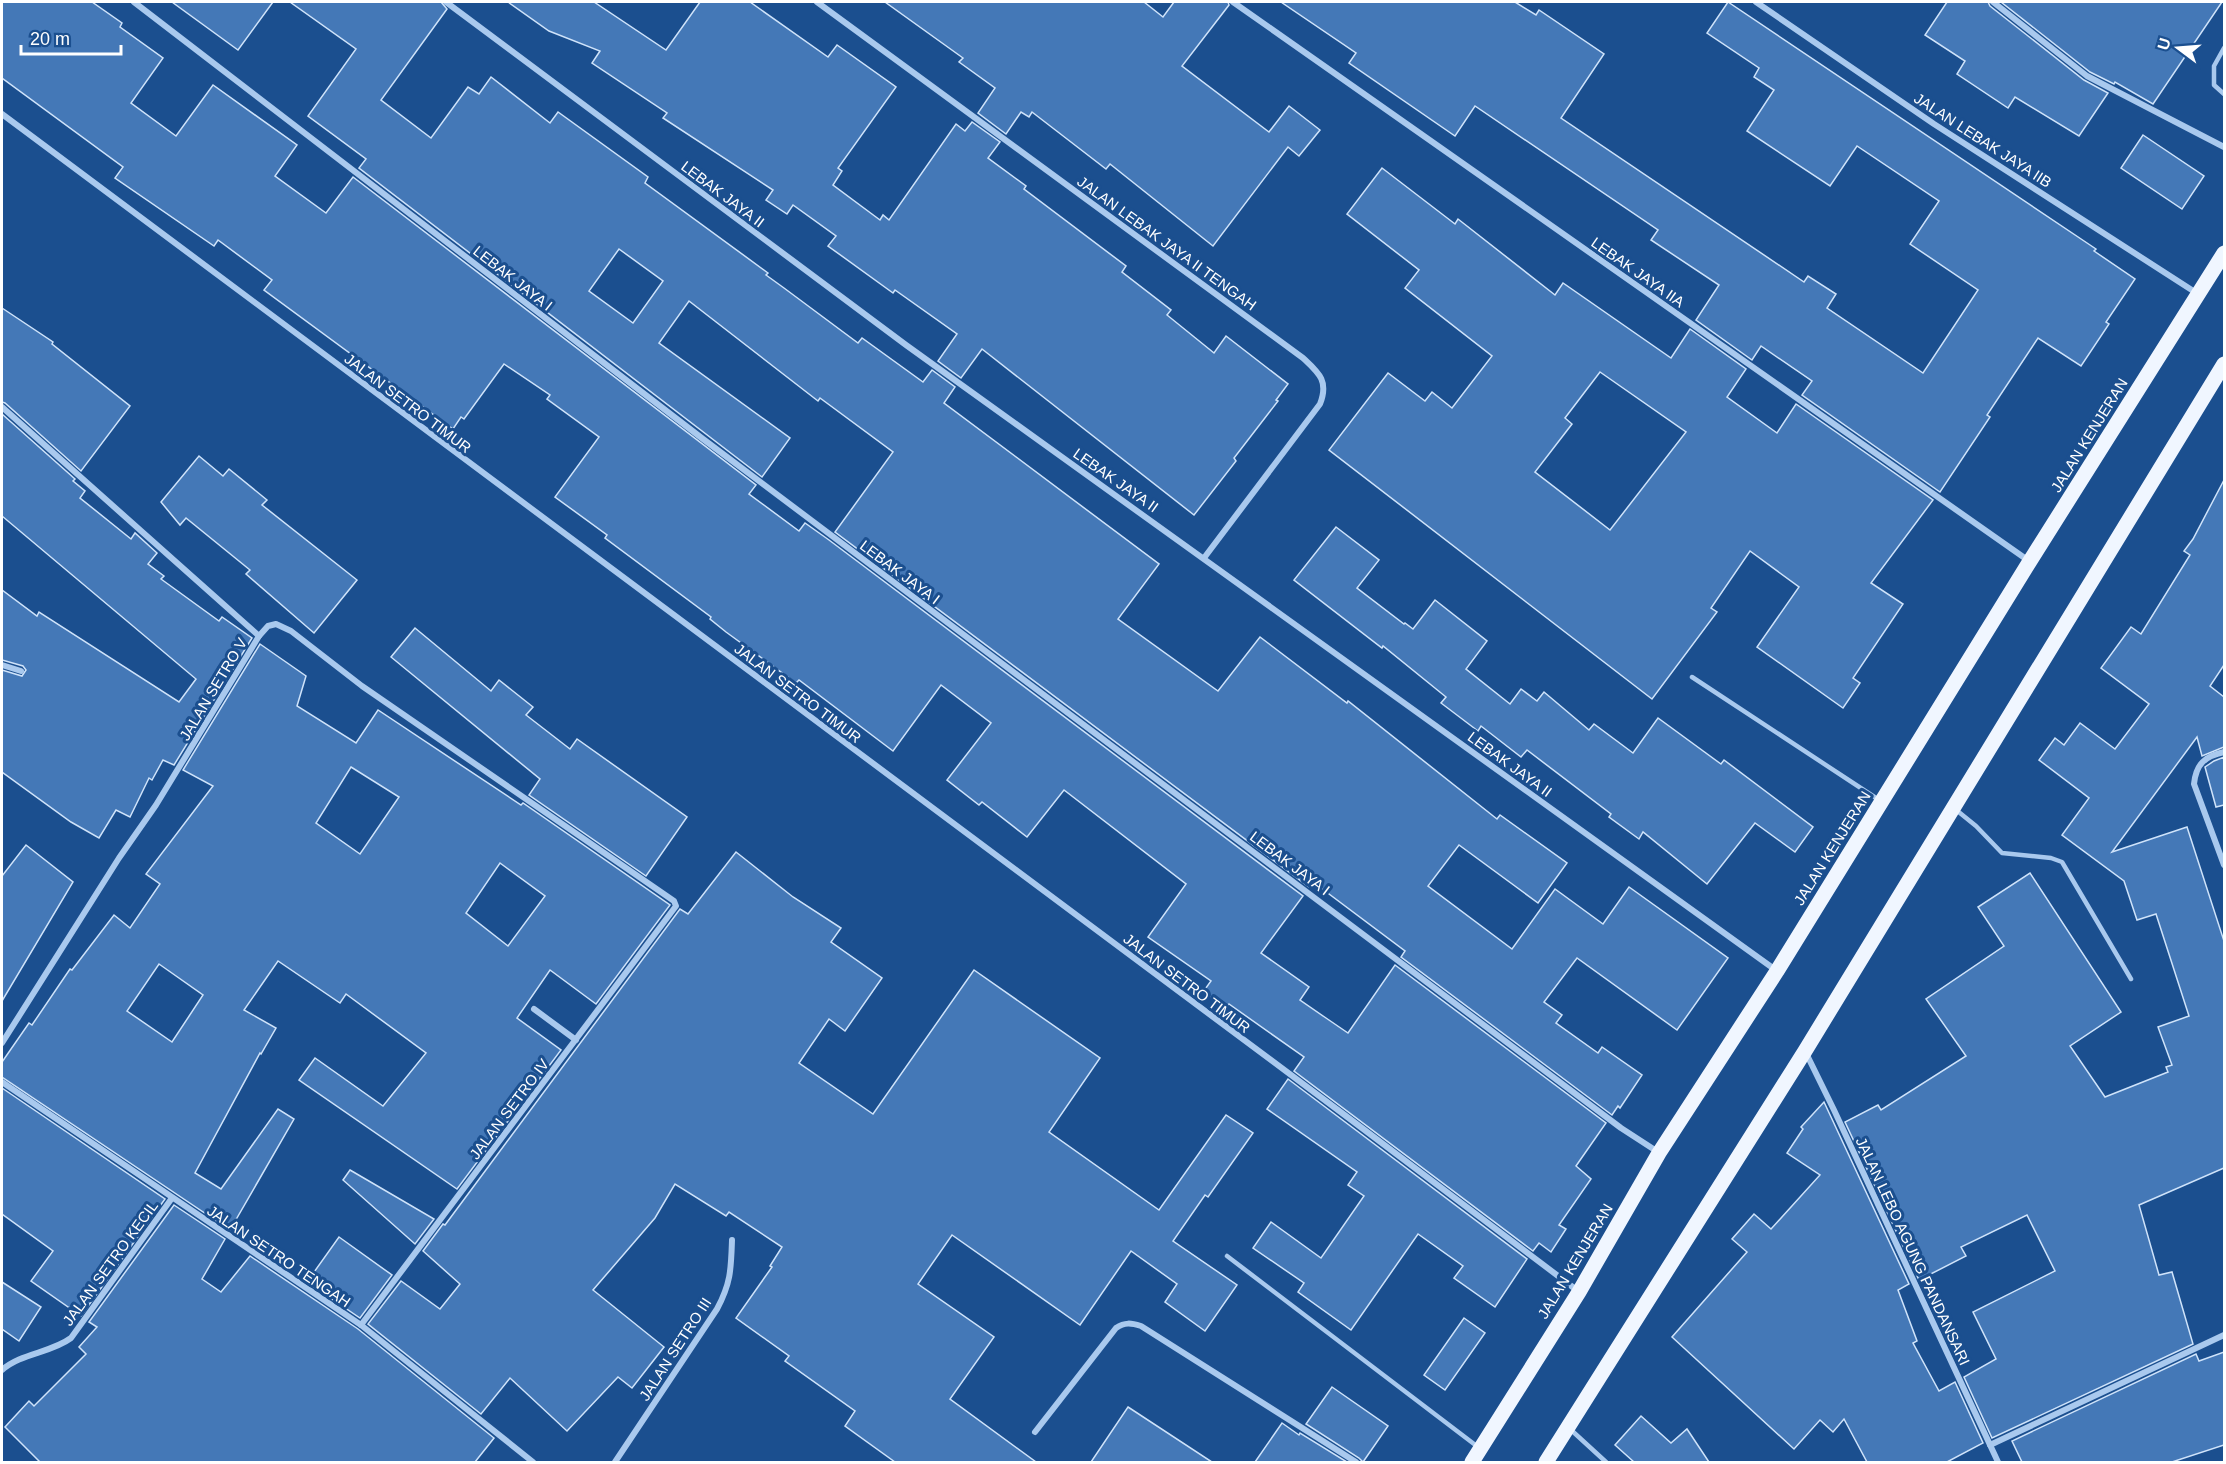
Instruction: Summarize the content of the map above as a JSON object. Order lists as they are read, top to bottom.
{
  "streets": {
    "main road": ["JALAN KENJERAN"],
    "street": [
      "JALAN LEBAK JAYA IIB",
      "LEBAK JAYA II",
      "JALAN LEBAK JAYA II TENGAH",
      "LEBAK JAYA IIA",
      "LEBAK JAYA I",
      "JALAN SETRO TIMUR",
      "JALAN SETRO V",
      "JALAN SETRO IV",
      "JALAN LEBO AGUNG PANDANSARI",
      "JALAN SETRO TENGAH",
      "JALAN SETRO KECIL",
      "JALAN SETRO III"
    ]
  },
  "crossings": [
    ["JALAN LEBAK JAYA IIB", "JALAN KENJERAN"],
    ["LEBAK JAYA II", "JALAN LEBAK JAYA II TENGAH"],
    ["LEBAK JAYA II", "JALAN KENJERAN"],
    ["LEBAK JAYA IIA", "JALAN KENJERAN"],
    ["LEBAK JAYA I", "JALAN KENJERAN"],
    ["JALAN SETRO TIMUR", "JALAN KENJERAN"],
    ["JALAN SETRO V", "JALAN SETRO IV"],
    ["JALAN SETRO IV", "JALAN SETRO TENGAH"],
    ["JALAN SETRO TENGAH", "JALAN SETRO KECIL"]
  ],
  "scale_bar": "20 m",
  "north": "left"
}
